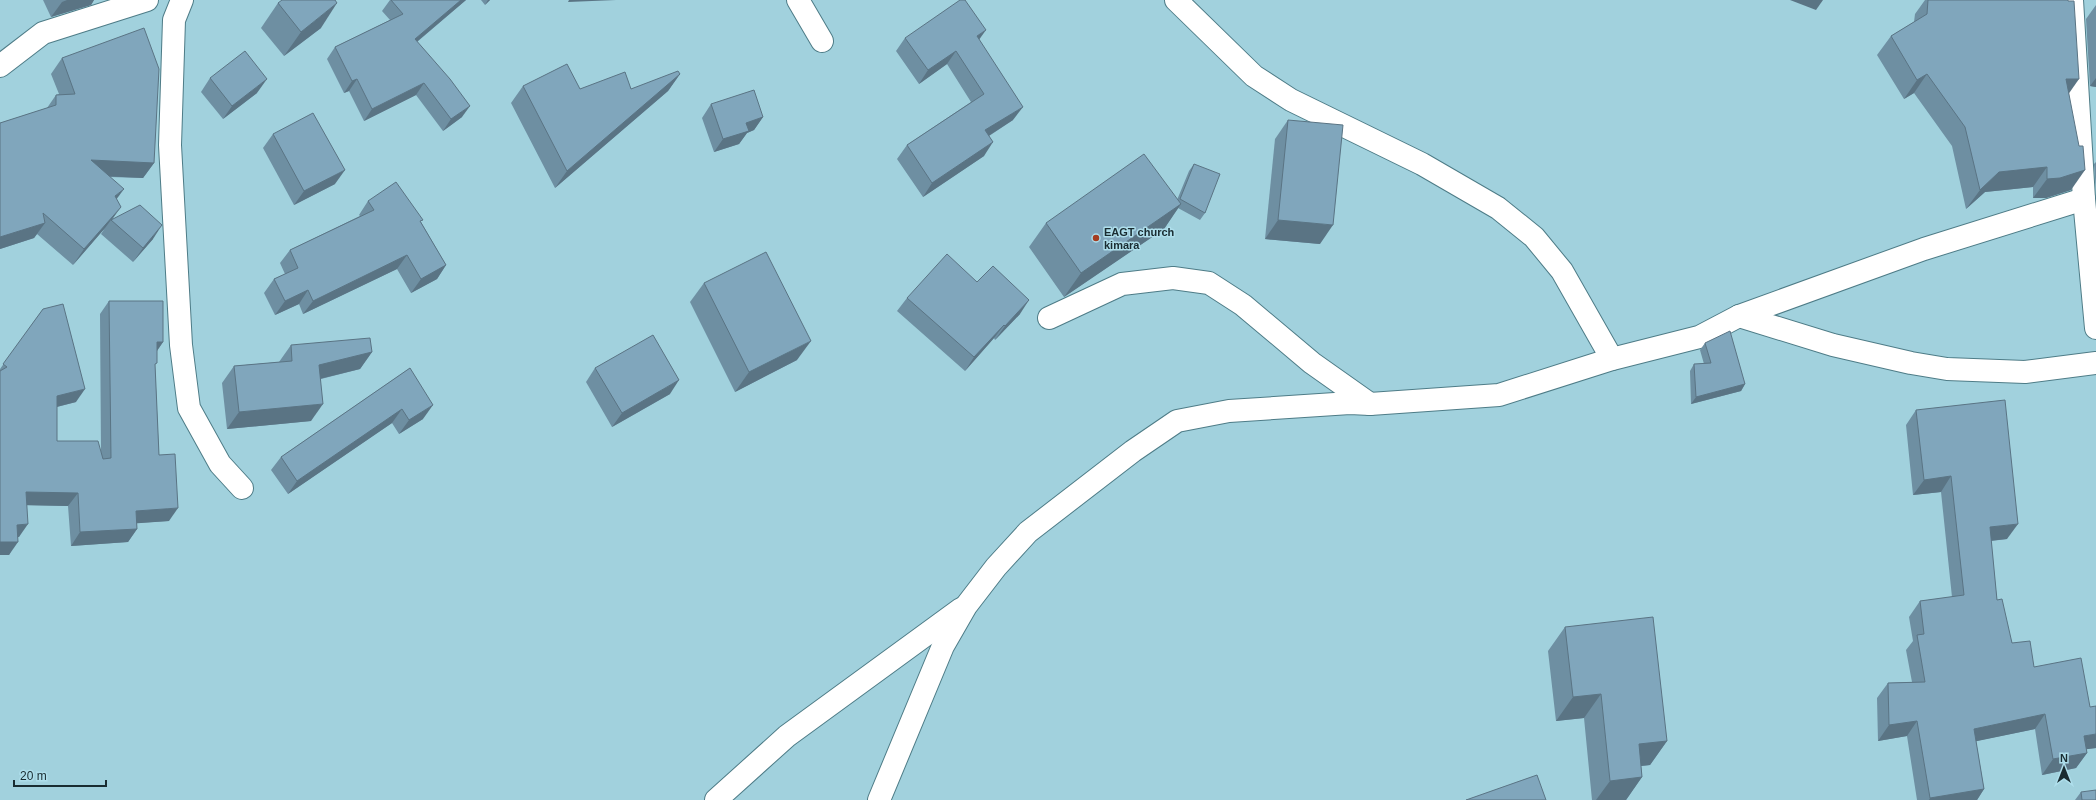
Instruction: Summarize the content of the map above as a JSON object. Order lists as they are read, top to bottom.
{
  "places": ["EAGT church kimara"],
  "scale_bar": "20 m",
  "north": "top"
}
